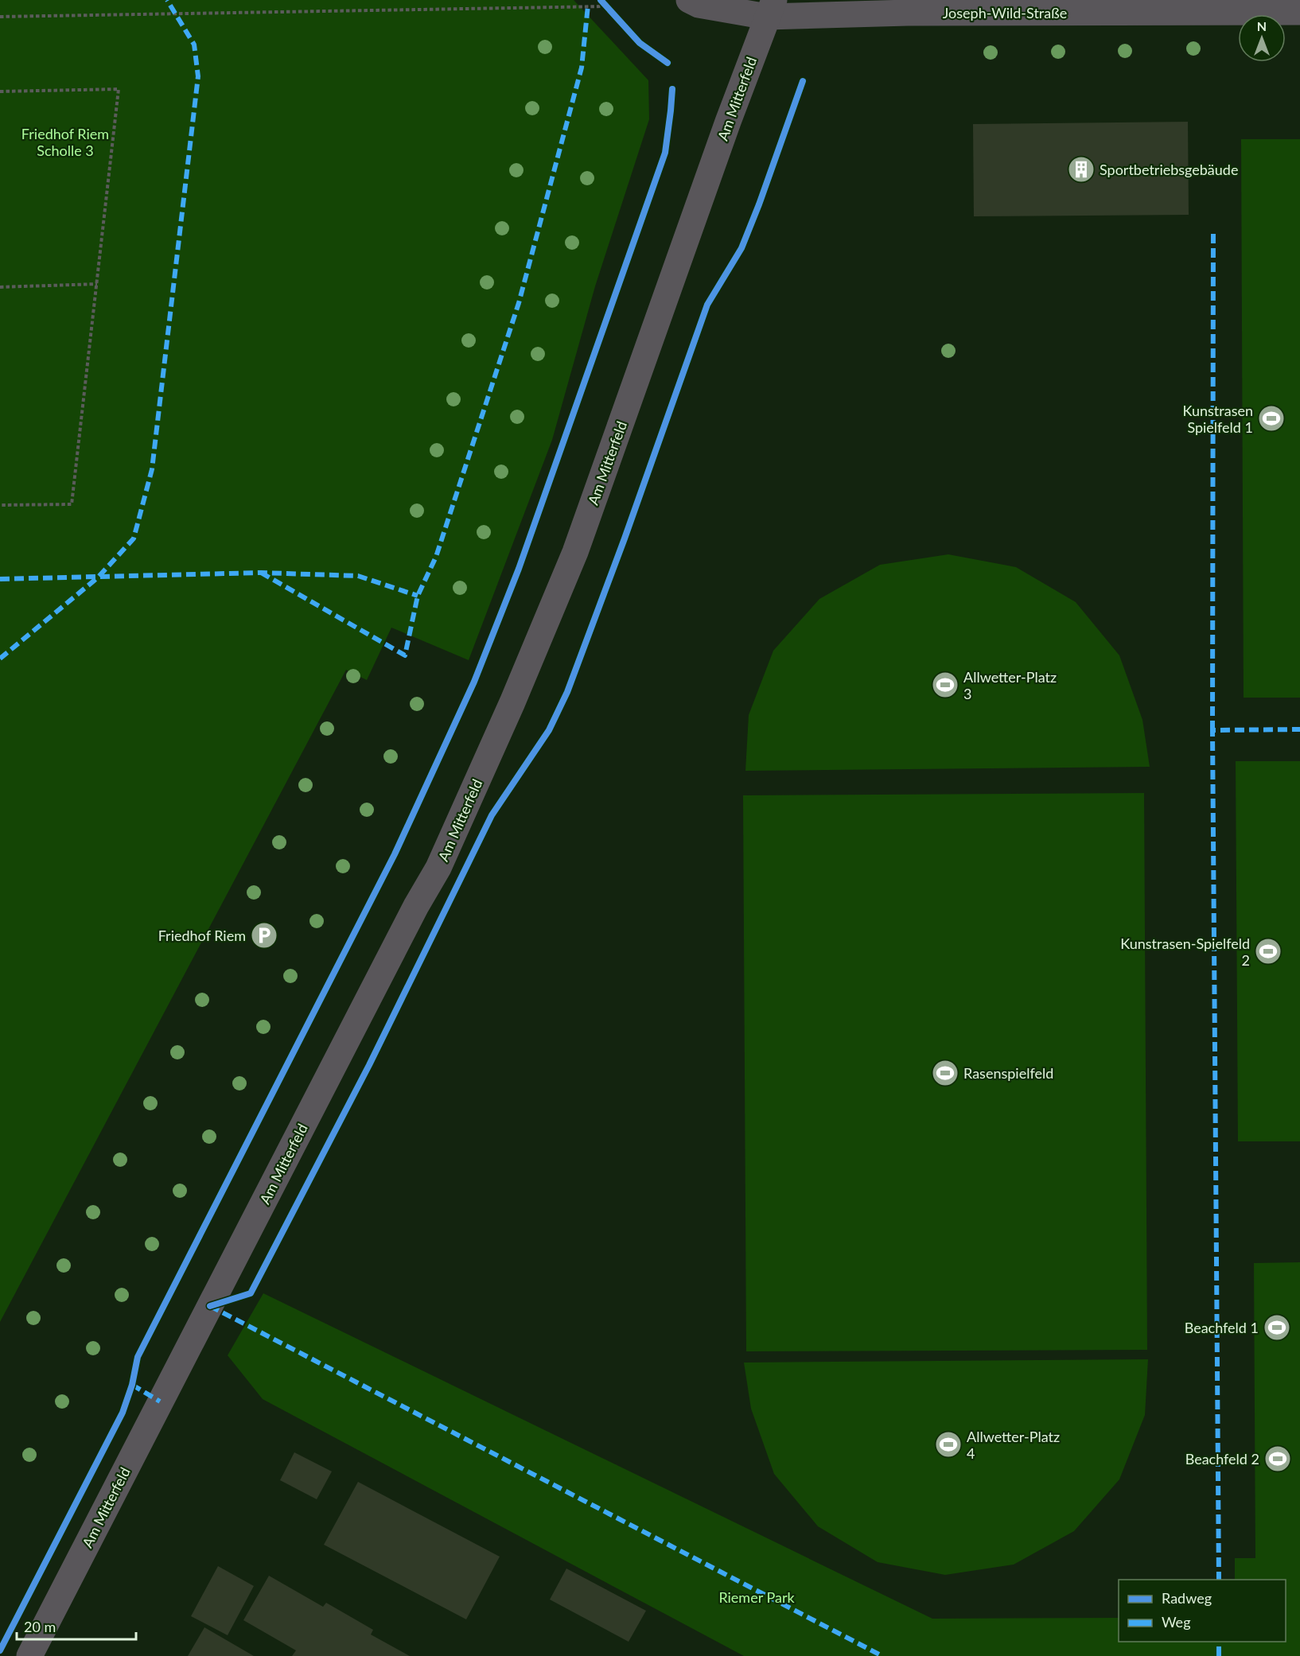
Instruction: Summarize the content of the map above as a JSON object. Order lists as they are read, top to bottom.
{
  "streets": {
    "street": ["Joseph-Wild-Straße", "Am Mitterfeld"]
  },
  "crossings": [
    ["Joseph-Wild-Straße", "Am Mitterfeld"]
  ],
  "parks": ["Friedhof Riem Scholle 3", "Riemer Park"],
  "places": {
    "building": ["Sportbetriebsgebäude"],
    "sports": [
      "Kunstrasen Spielfeld 1",
      "Allwetter-Platz 3",
      "Kunstrasen-Spielfeld 2",
      "Rasenspielfeld",
      "Beachfeld 1",
      "Allwetter-Platz 4",
      "Beachfeld 2"
    ],
    "parking": ["Friedhof Riem"]
  },
  "legend": ["Radweg", "Weg"],
  "scale_bar": "20 m",
  "north": "top"
}
